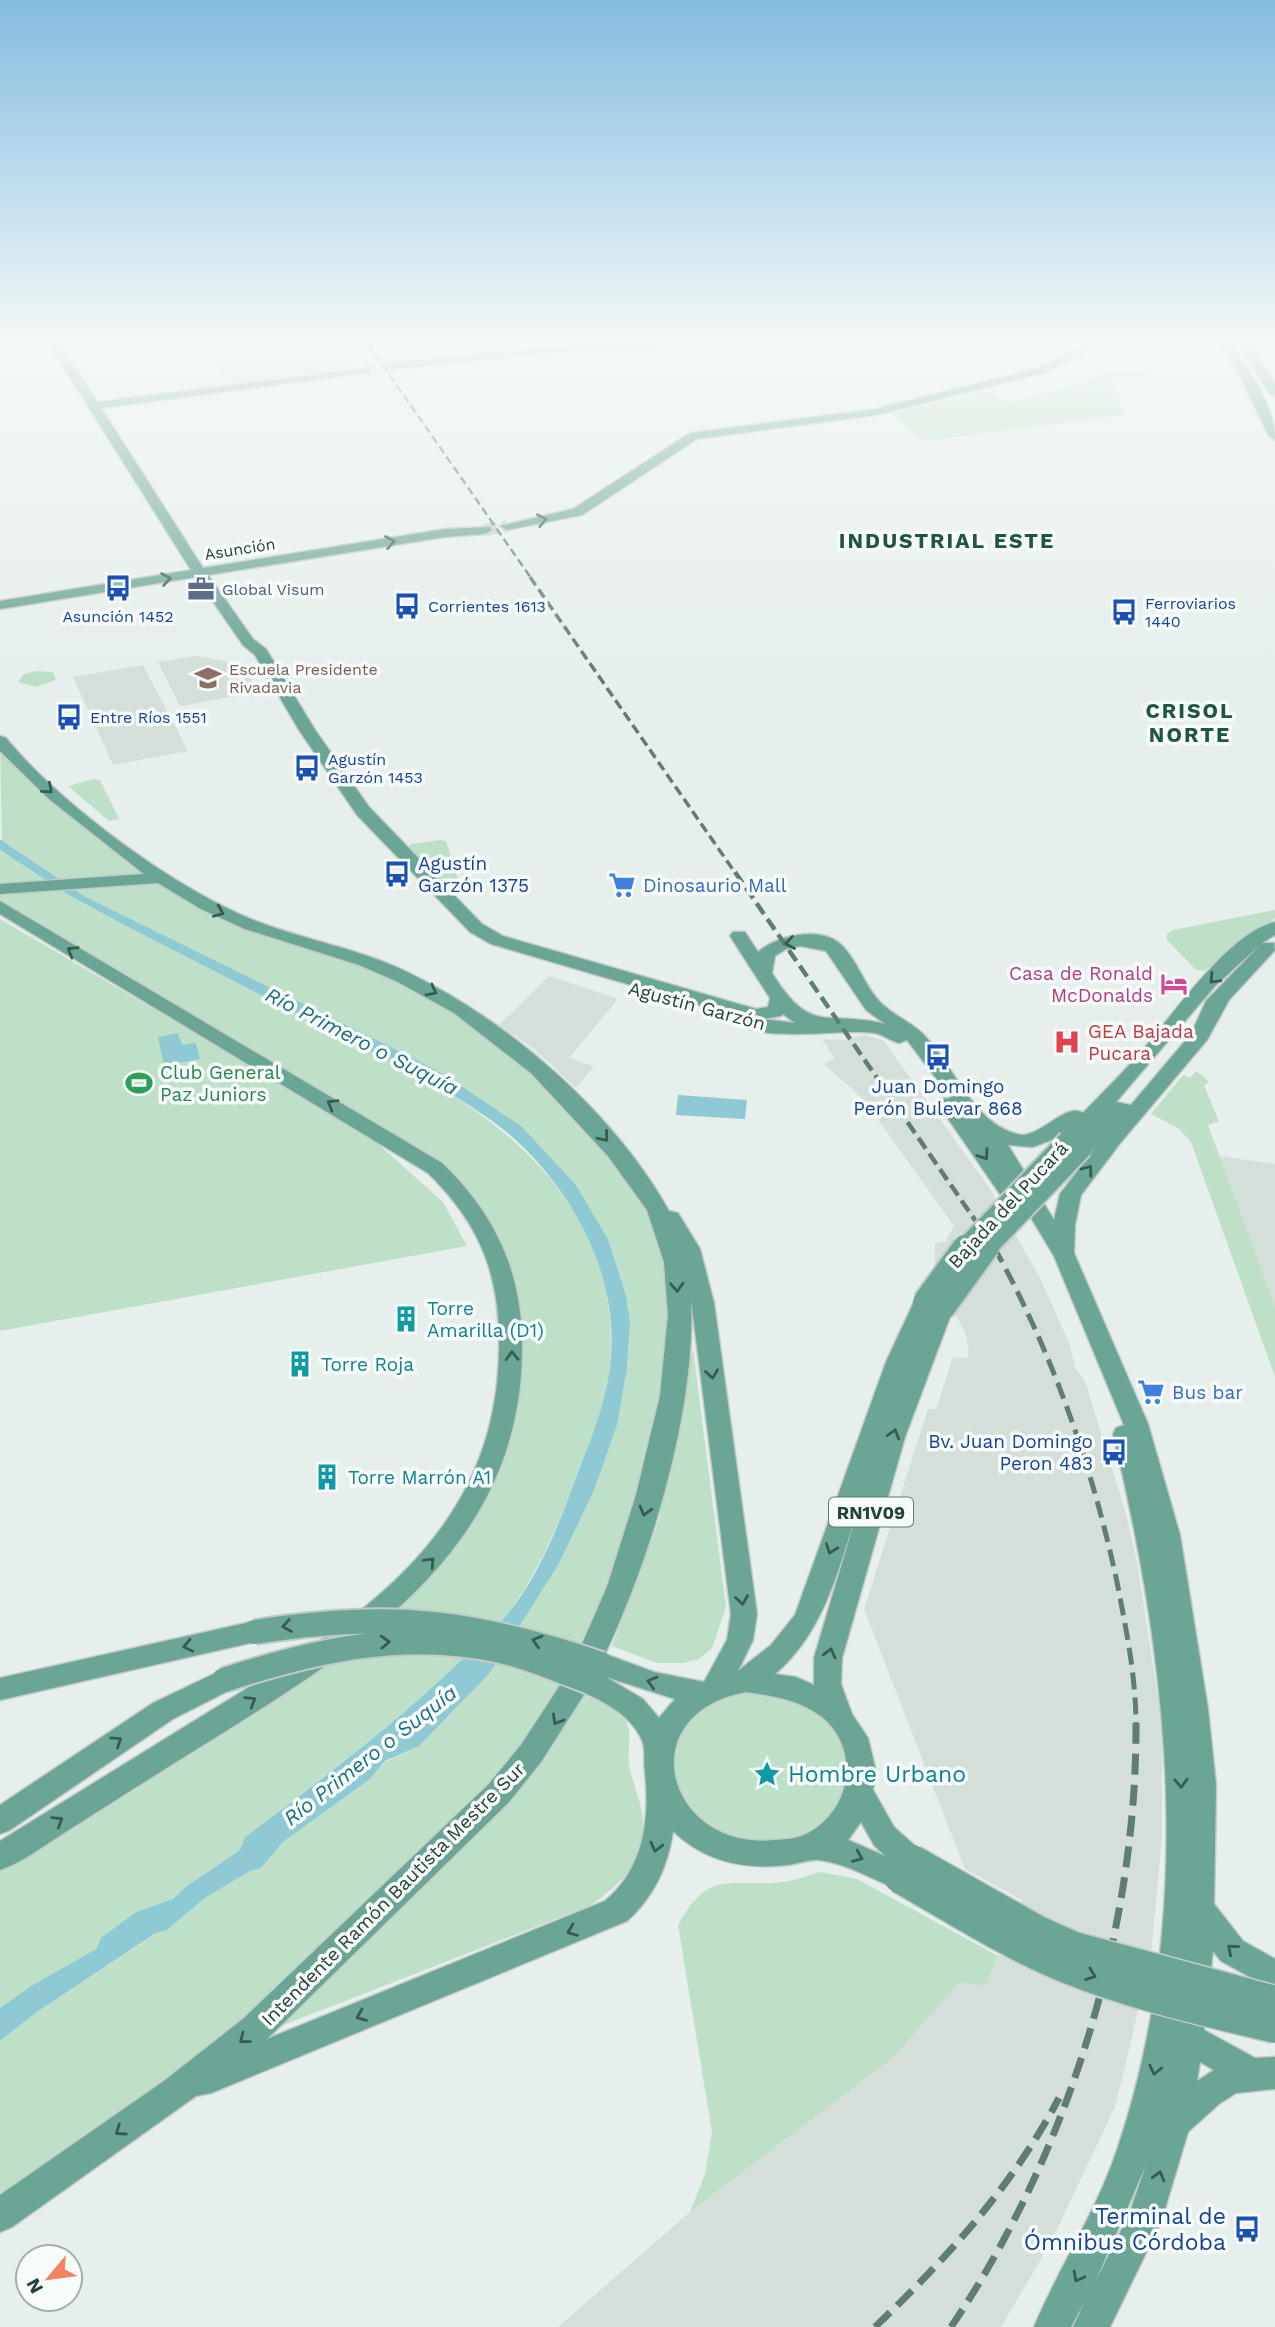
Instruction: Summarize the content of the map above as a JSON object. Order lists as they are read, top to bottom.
{
  "streets": {
    "main road": [
      "Asunción",
      "Agustín Garzón",
      "Bajada del Pucará",
      "RN1V09",
      "Intendente Ramón Bautista Mestre Sur"
    ]
  },
  "crossings": [
    ["Asunción", "Agustín Garzón"]
  ],
  "one_way": ["Asunción"],
  "districts": ["INDUSTRIAL ESTE", "CRISOL NORTE"],
  "water": ["Río Primero o Suquía"],
  "places": {
    "bus stop": [
      "Asunción 1452",
      "Corrientes 1613",
      "Ferroviarios 1440",
      "Entre Ríos 1551",
      "Agustín Garzón 1453",
      "Agustín Garzón 1375",
      "Juan Domingo Perón Bulevar 868",
      "Bv. Juan Domingo Peron 483",
      "Terminal de Ómnibus Córdoba"
    ],
    "office": ["Global Visum"],
    "school or university": ["Escuela Presidente Rivadavia"],
    "supermarket": ["Dinosaurio Mall", "Bus bar"],
    "hotel": ["Casa de Ronald McDonalds"],
    "hospital": ["GEA Bajada Pucara"],
    "sports": ["Club General Paz Juniors"],
    "building": ["Torre Amarilla (D1)", "Torre Roja", "Torre Marrón A1"],
    "place": ["Hombre Urbano"]
  },
  "north": "bottom left"
}
